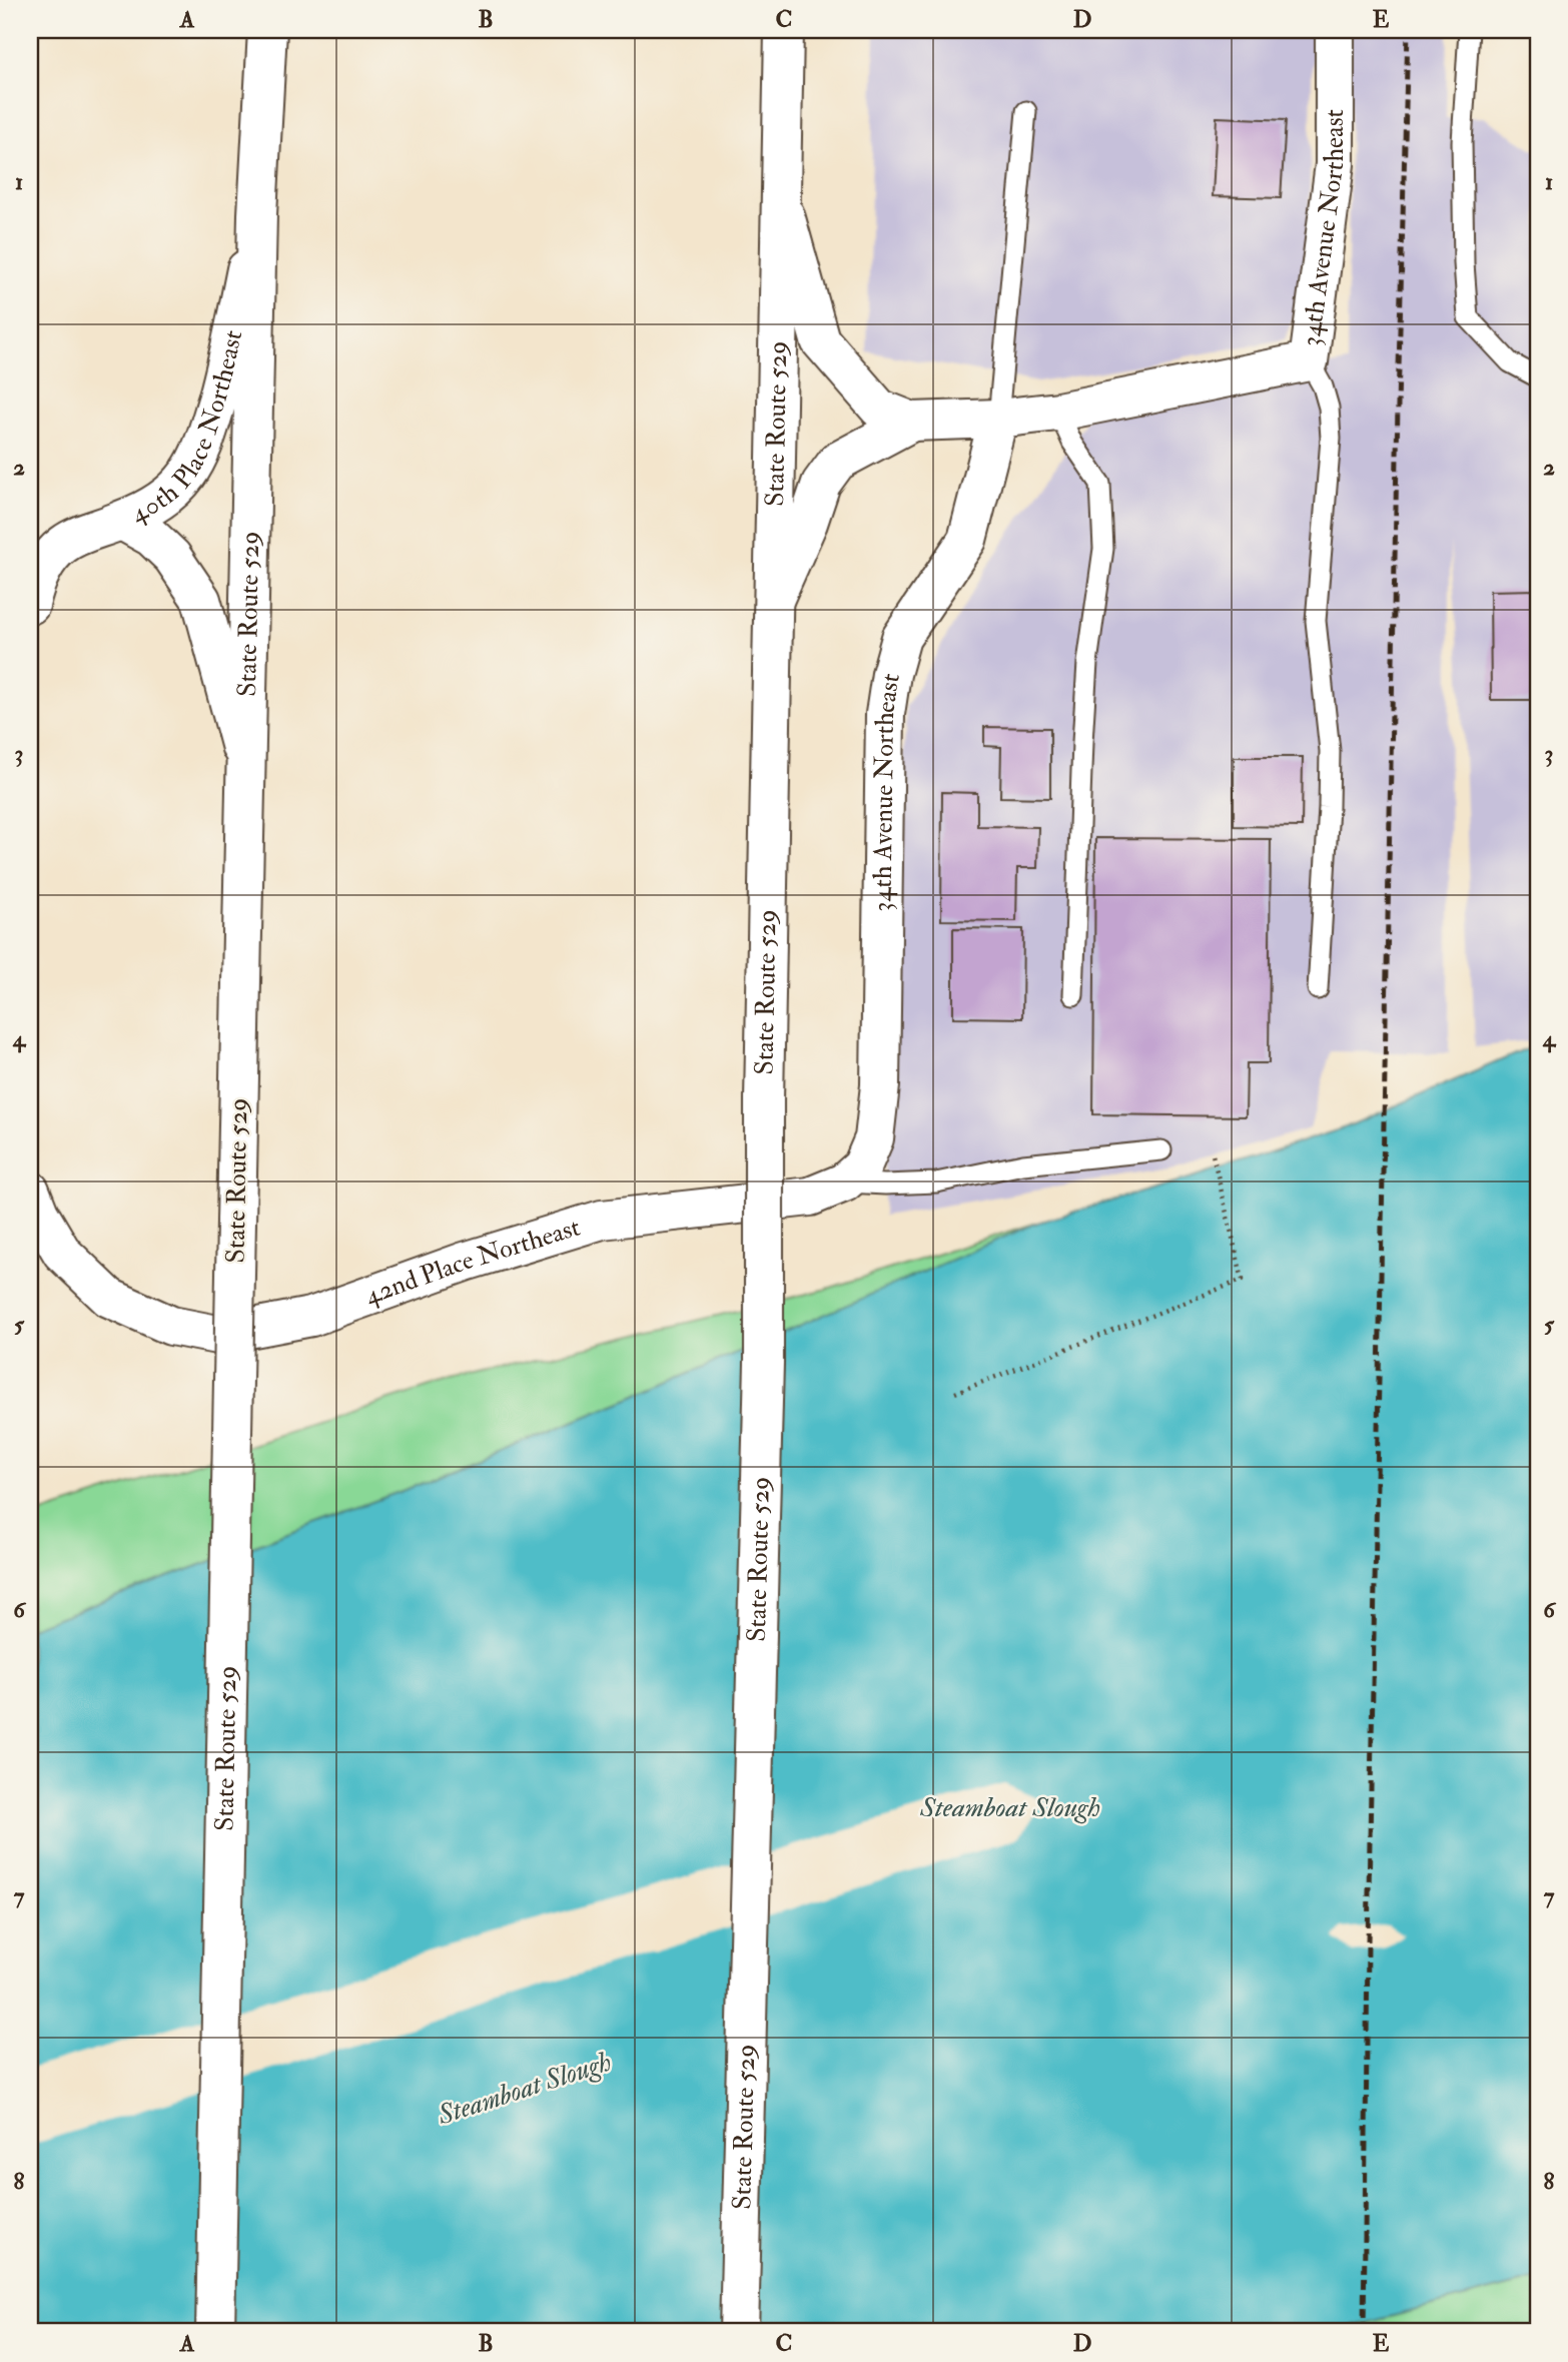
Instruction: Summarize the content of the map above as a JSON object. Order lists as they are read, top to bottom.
{
  "streets": {
    "main road": [
      "34th Avenue Northeast",
      "40th Place Northeast",
      "State Route 529",
      "42nd Place Northeast"
    ]
  },
  "crossings": [
    ["34th Avenue Northeast", "State Route 529"],
    ["34th Avenue Northeast", "42nd Place Northeast"],
    ["40th Place Northeast", "State Route 529"]
  ],
  "water": ["Steamboat Slough"],
  "grid": {
    "columns": [
      "A",
      "B",
      "C",
      "D",
      "E"
    ],
    "rows": [
      "1",
      "2",
      "3",
      "4",
      "5",
      "6",
      "7",
      "8"
    ]
  }
}
